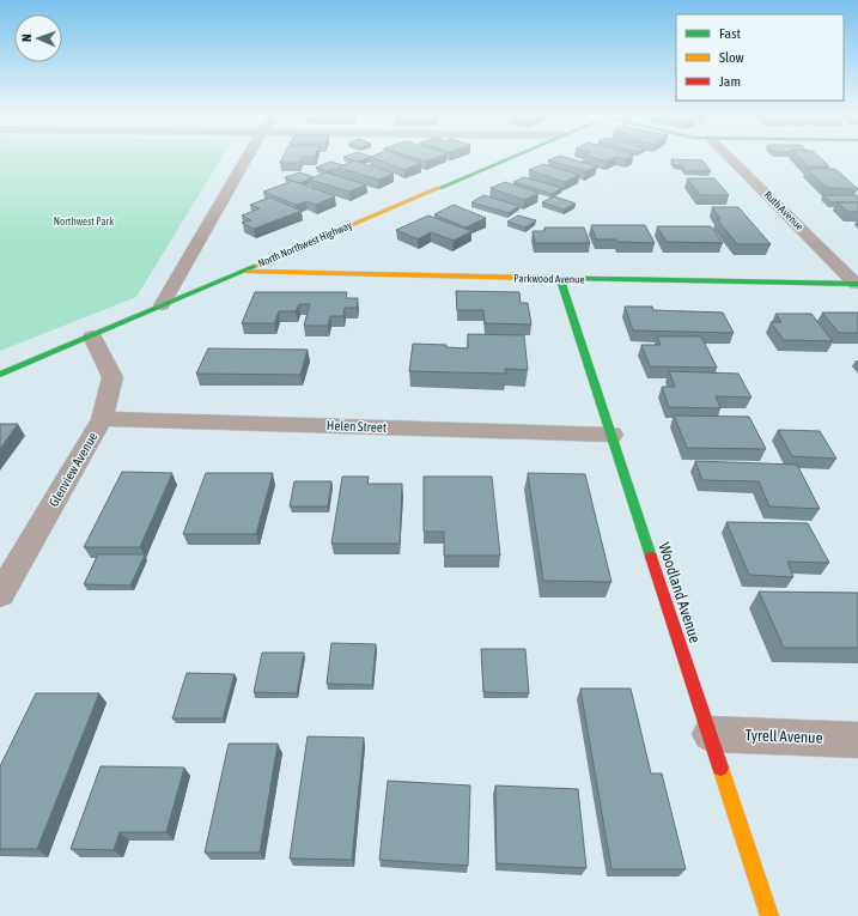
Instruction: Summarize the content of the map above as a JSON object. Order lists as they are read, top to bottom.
{
  "streets": {
    "street": [
      "Ruth Avenue",
      "North Northwest Highway",
      "Parkwood Avenue",
      "Helen Street",
      "Glenview Avenue",
      "Woodland Avenue",
      "Tyrell Avenue"
    ]
  },
  "crossings": [
    ["Ruth Avenue", "Parkwood Avenue"],
    ["North Northwest Highway", "Parkwood Avenue"],
    ["North Northwest Highway", "Glenview Avenue"],
    ["Parkwood Avenue", "Woodland Avenue"],
    ["Helen Street", "Glenview Avenue"],
    ["Helen Street", "Woodland Avenue"],
    ["Woodland Avenue", "Tyrell Avenue"]
  ],
  "parks": ["Northwest Park"],
  "legend": ["Fast", "Slow", "Jam"],
  "north": "left"
}
